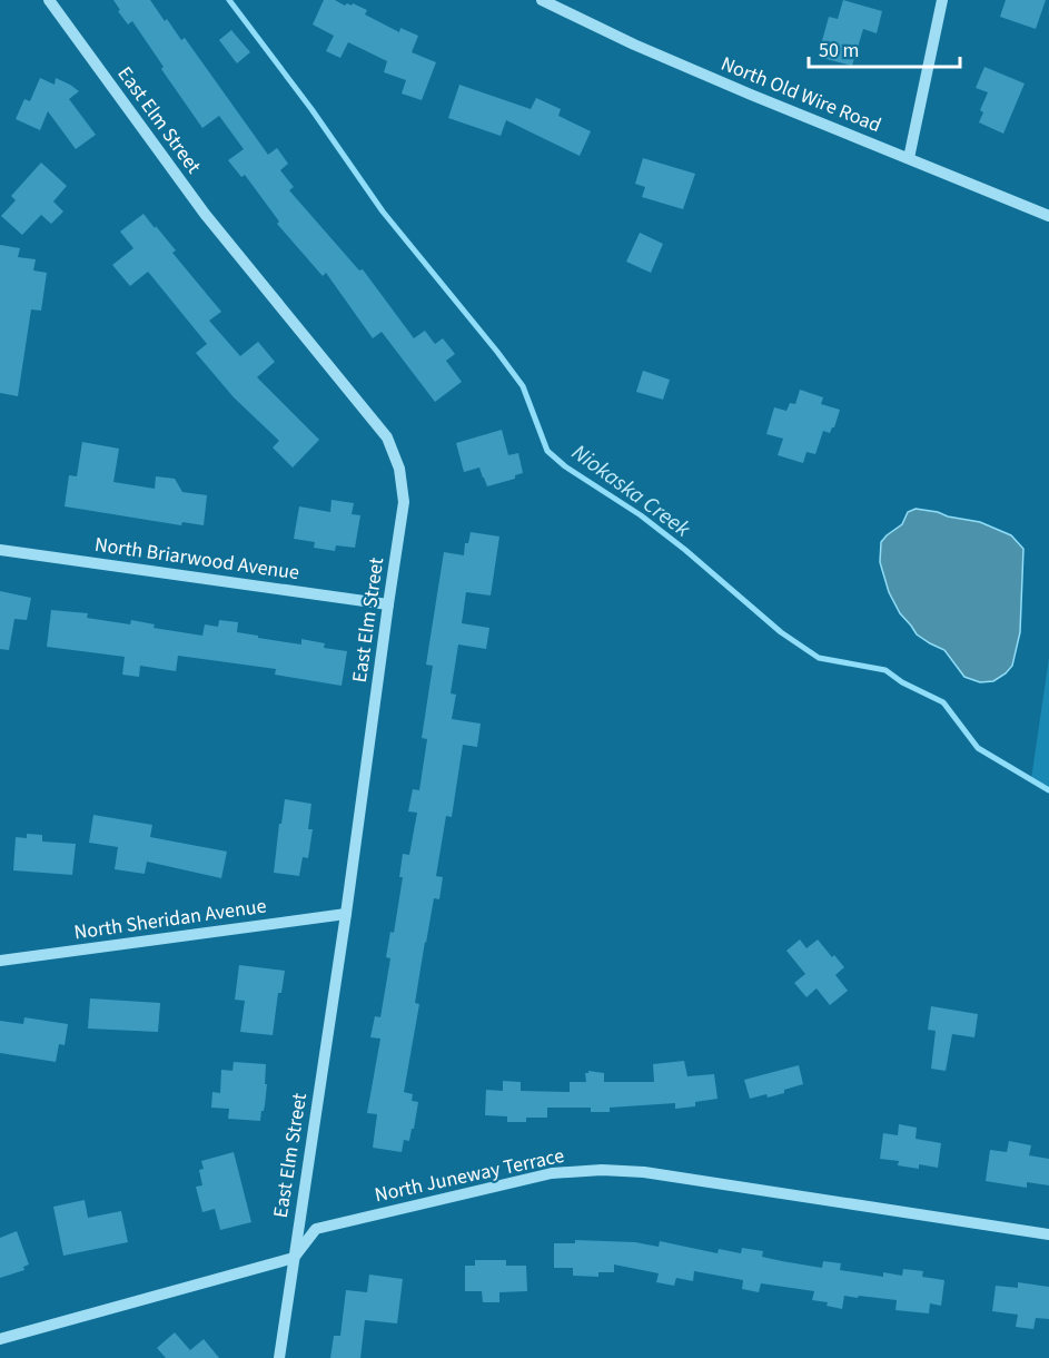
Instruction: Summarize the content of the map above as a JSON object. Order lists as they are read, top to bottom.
{
  "streets": {
    "street": [
      "North Old Wire Road",
      "East Elm Street",
      "North Briarwood Avenue",
      "North Sheridan Avenue",
      "North Juneway Terrace"
    ]
  },
  "crossings": [
    ["East Elm Street", "North Briarwood Avenue"],
    ["East Elm Street", "North Sheridan Avenue"],
    ["East Elm Street", "North Juneway Terrace"]
  ],
  "water": ["Niokaska Creek"],
  "scale_bar": "50 m"
}
